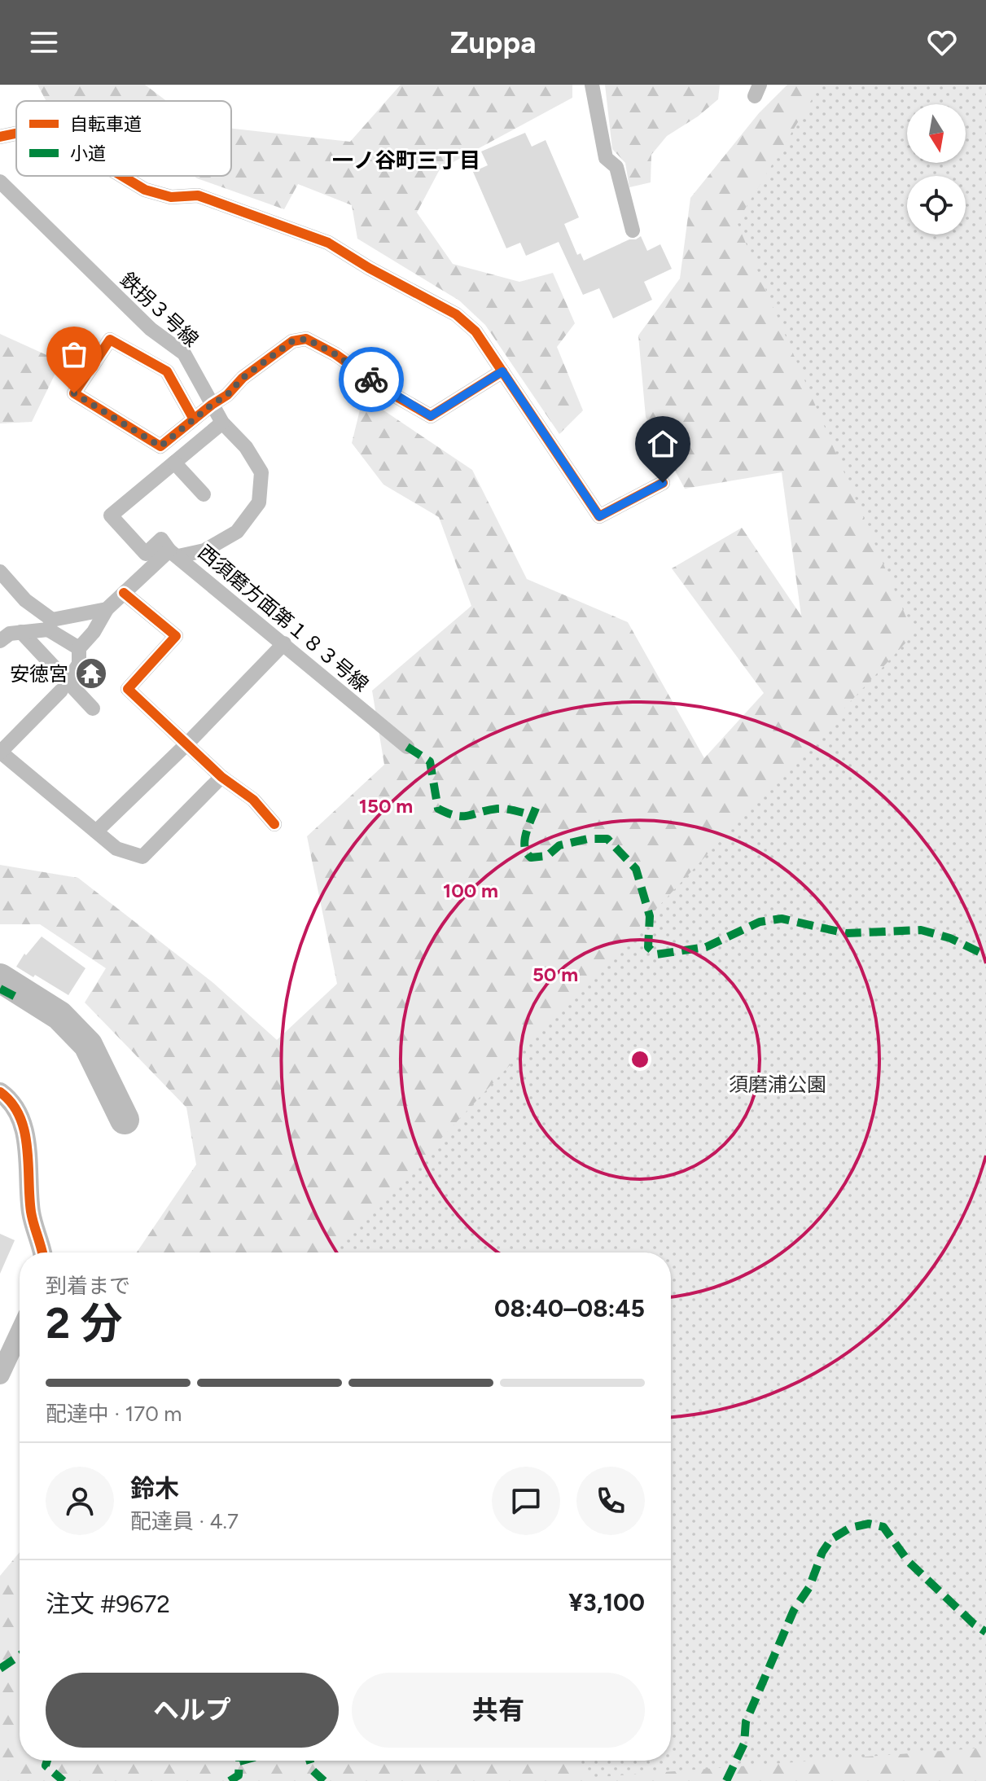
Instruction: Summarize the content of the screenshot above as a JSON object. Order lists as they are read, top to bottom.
{
  "streets": {
    "street": ["鉄拐３号線", "西須磨方面第１８３号線"]
  },
  "crossings": [
    ["鉄拐３号線", "西須磨方面第１８３号線"]
  ],
  "districts": ["一ノ谷町三丁目"],
  "parks": ["須磨浦公園"],
  "places": {
    "temple": ["安徳宮"]
  },
  "legend": ["自転車道", "小道"],
  "north": "bottom",
  "page": {
    "header": "Zuppa",
    "heading": ["2 分", "到着まで", "08:40–08:45"],
    "panel": [
      "鈴木",
      "配達員 · 4.7",
      "注文 #9672",
      "¥3,100"
    ],
    "bar": "配達中 · 170 m",
    "buttons": ["ヘルプ", "共有"]
  },
  "rings": ["150 m", "100 m", "50 m"]
}
